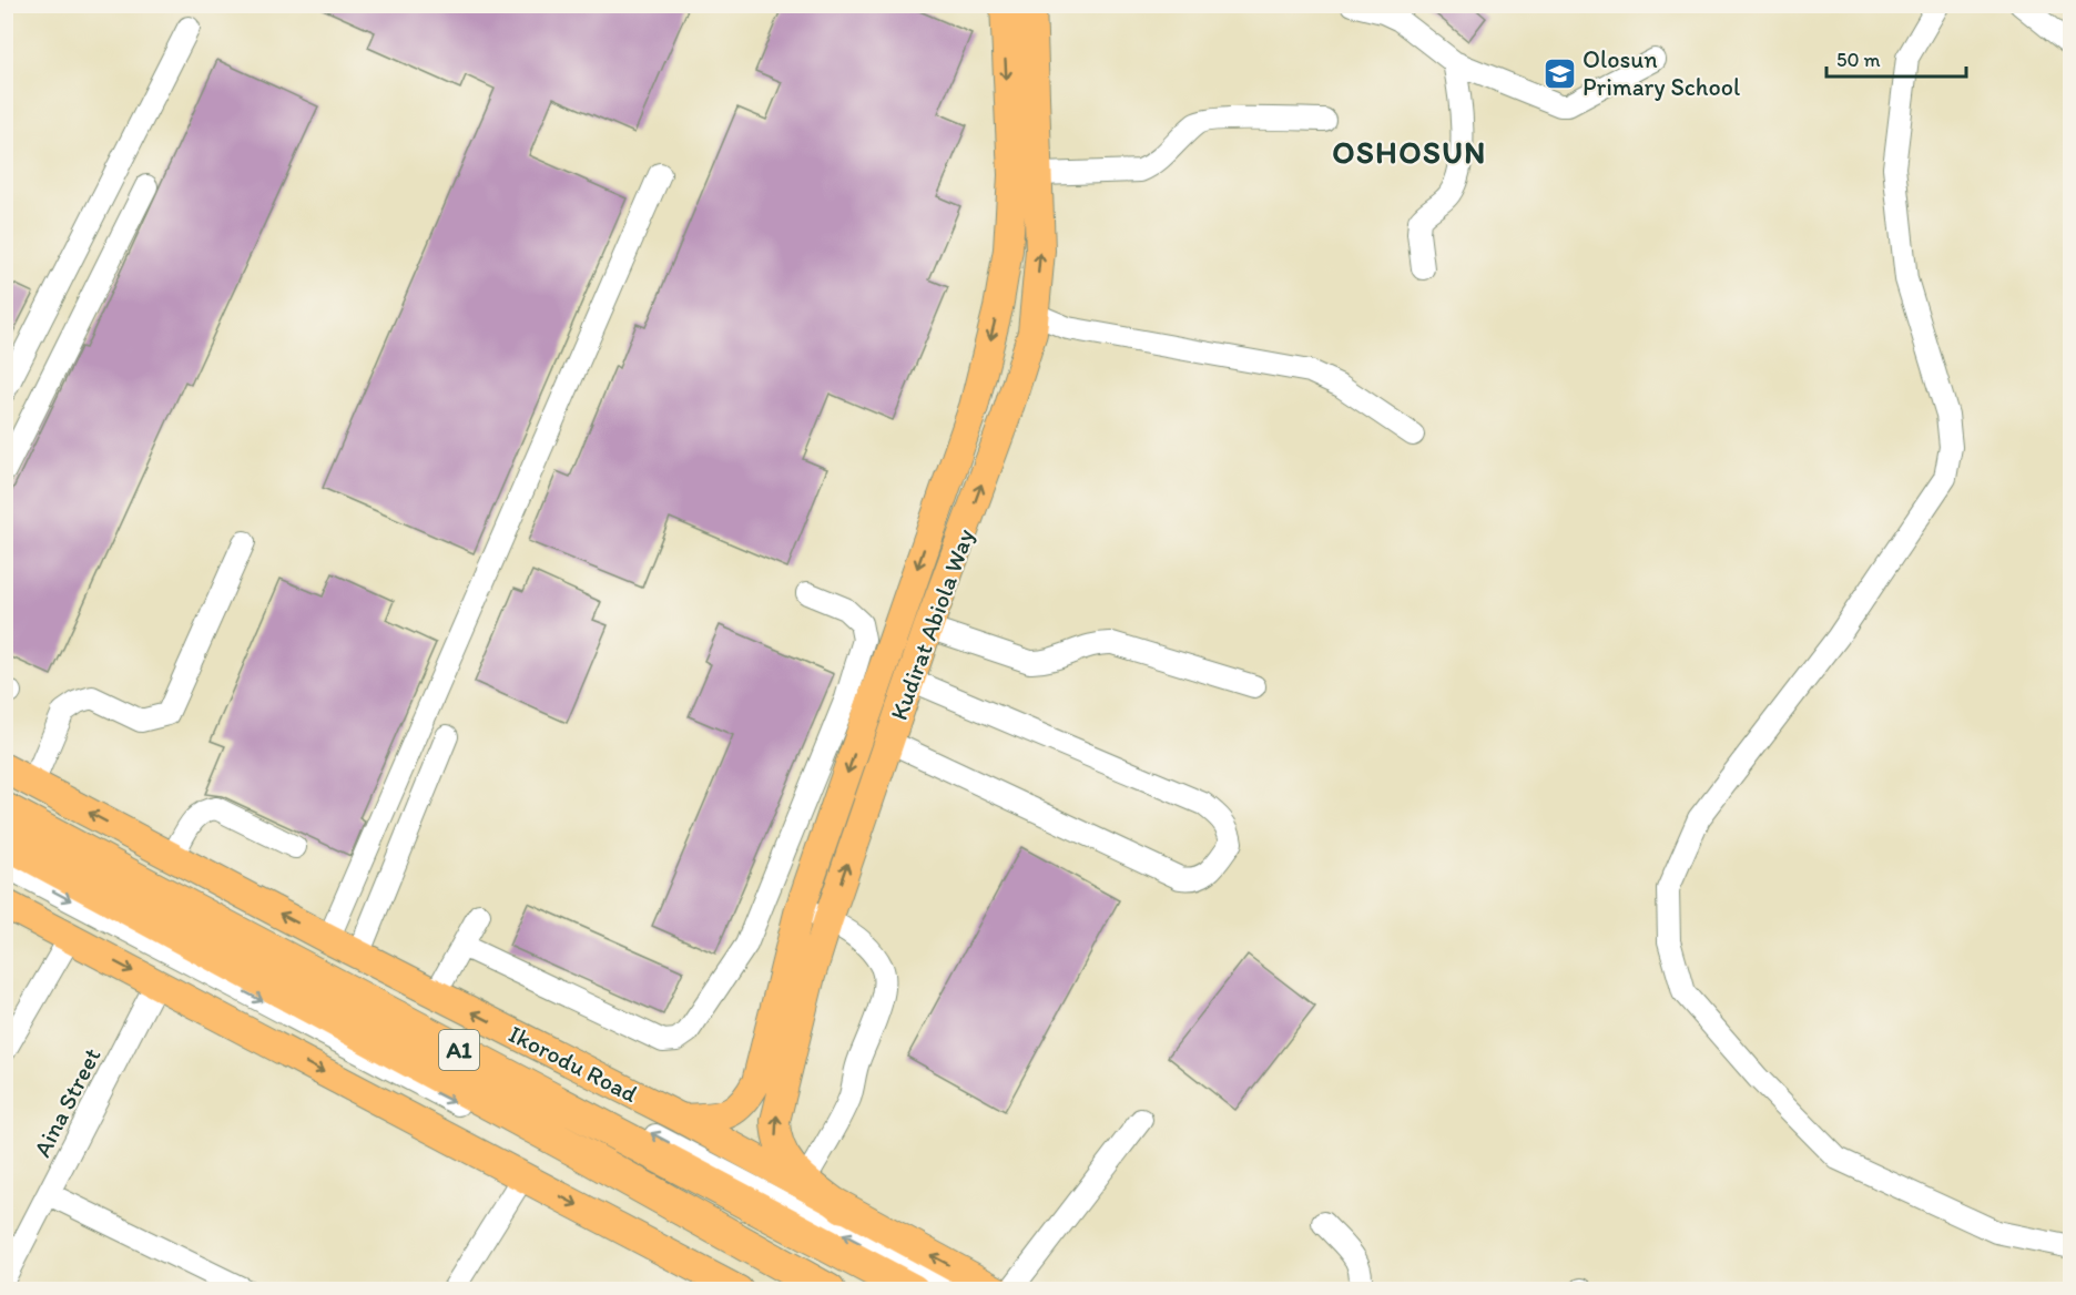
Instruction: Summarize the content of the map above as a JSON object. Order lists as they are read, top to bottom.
{
  "streets": {
    "highway": ["A1", "Ikorodu Road"],
    "main road": ["Kudirat Abiola Way"],
    "street": ["Aina Street"]
  },
  "crossings": [
    ["Kudirat Abiola Way", "Ikorodu Road"]
  ],
  "districts": ["OSHOSUN"],
  "places": {
    "school or university": ["Olosun Primary School"]
  },
  "scale_bar": "50 m"
}
